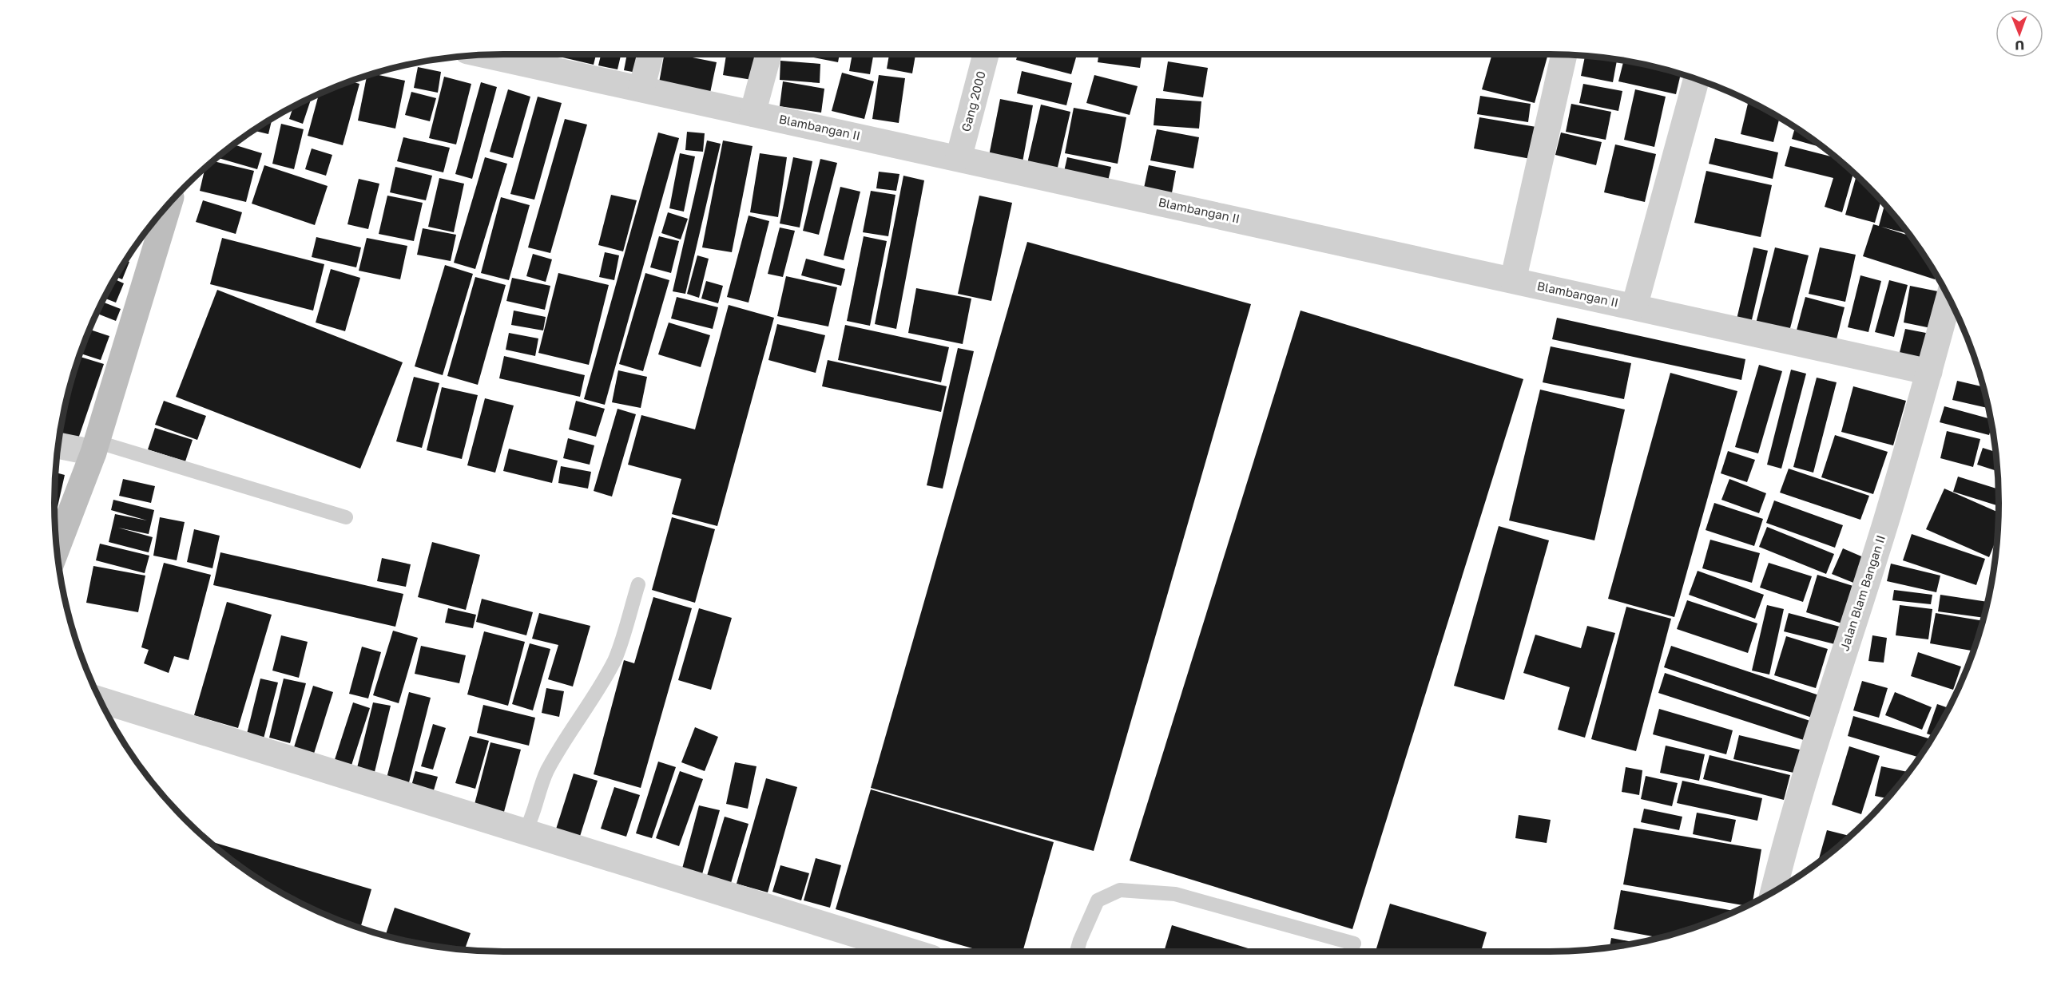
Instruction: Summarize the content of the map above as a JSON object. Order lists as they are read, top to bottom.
{
  "streets": {
    "street": ["Gang 2000", "Blambangan II", "Jalan Blam Bangan II"]
  },
  "crossings": [
    ["Gang 2000", "Blambangan II"],
    ["Blambangan II", "Jalan Blam Bangan II"]
  ],
  "north": "bottom"
}
